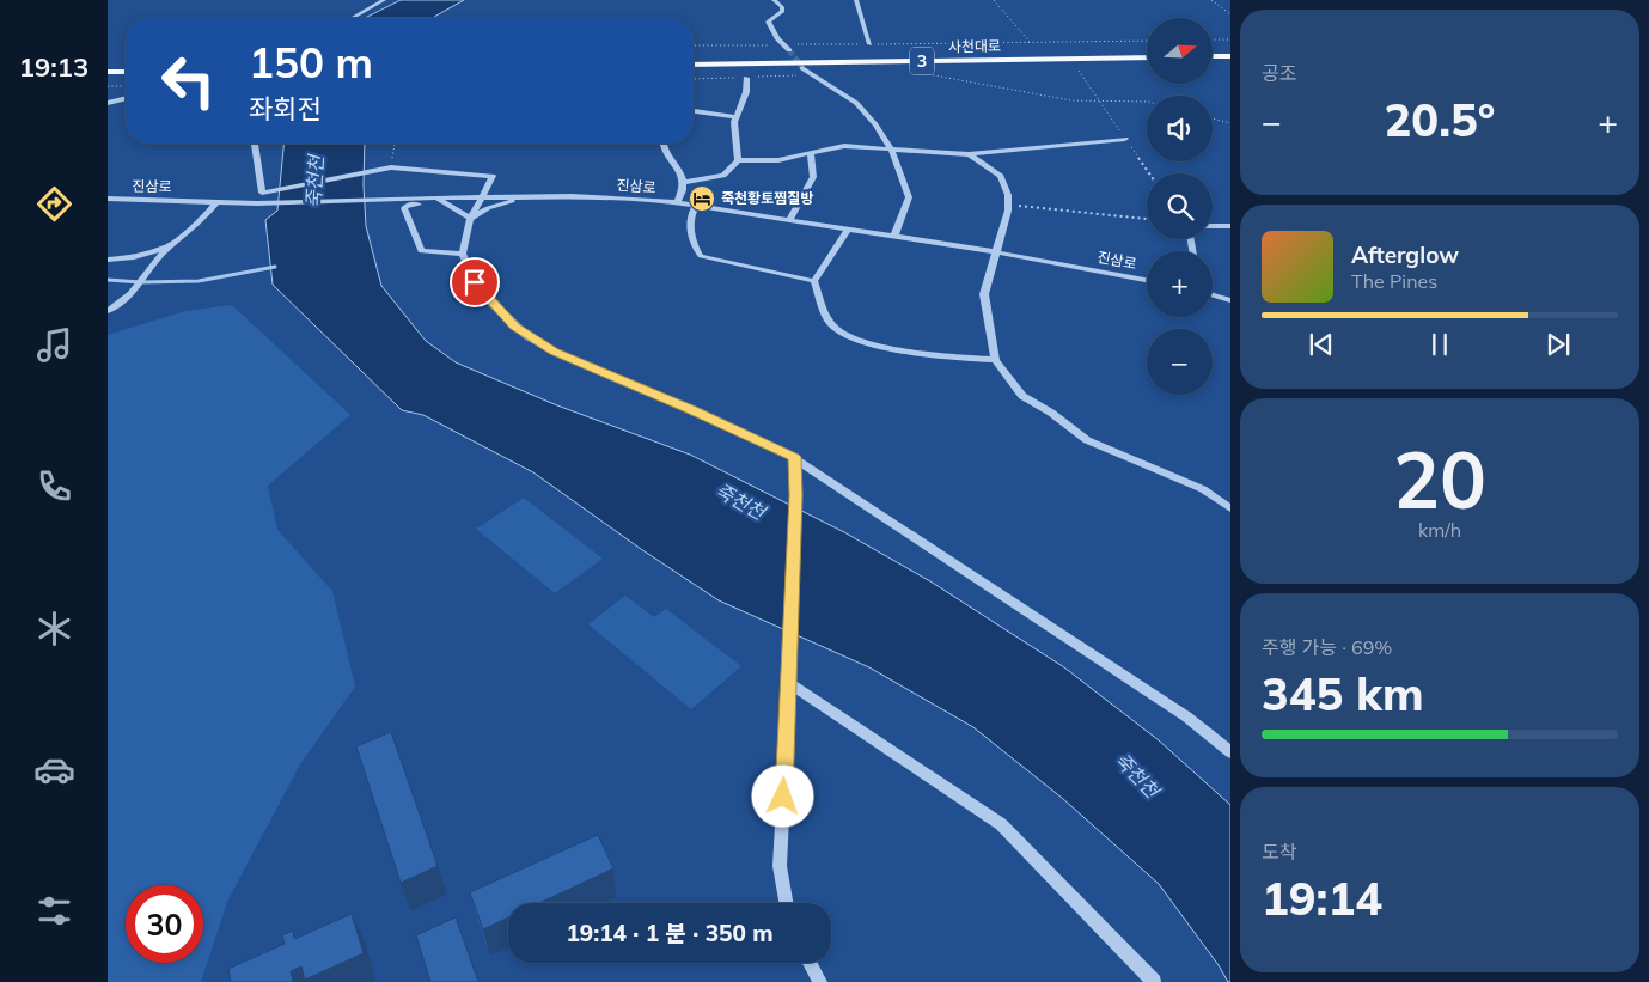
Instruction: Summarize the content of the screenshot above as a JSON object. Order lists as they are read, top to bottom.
{
  "streets": {
    "main road": ["사천대로", "3"],
    "street": ["진삼로"]
  },
  "water": ["죽천천"],
  "places": {
    "hotel": ["죽천황토찜질방"]
  },
  "north": "right",
  "page": {
    "tabs": "19:13",
    "tile": [
      "공조",
      ["20", "km/h"],
      ["주행 가능 · 69%", "345 km"],
      ["도착", "19:14"]
    ],
    "map_buttons": ["+", "−"],
    "turn": ["150 m", "좌회전"],
    "heat": ["−", "20.5°", "+"],
    "song": ["Afterglow", "The Pines"],
    "limit": "30",
    "trip": "19:14 · 1 분 · 350 m"
  }
}
